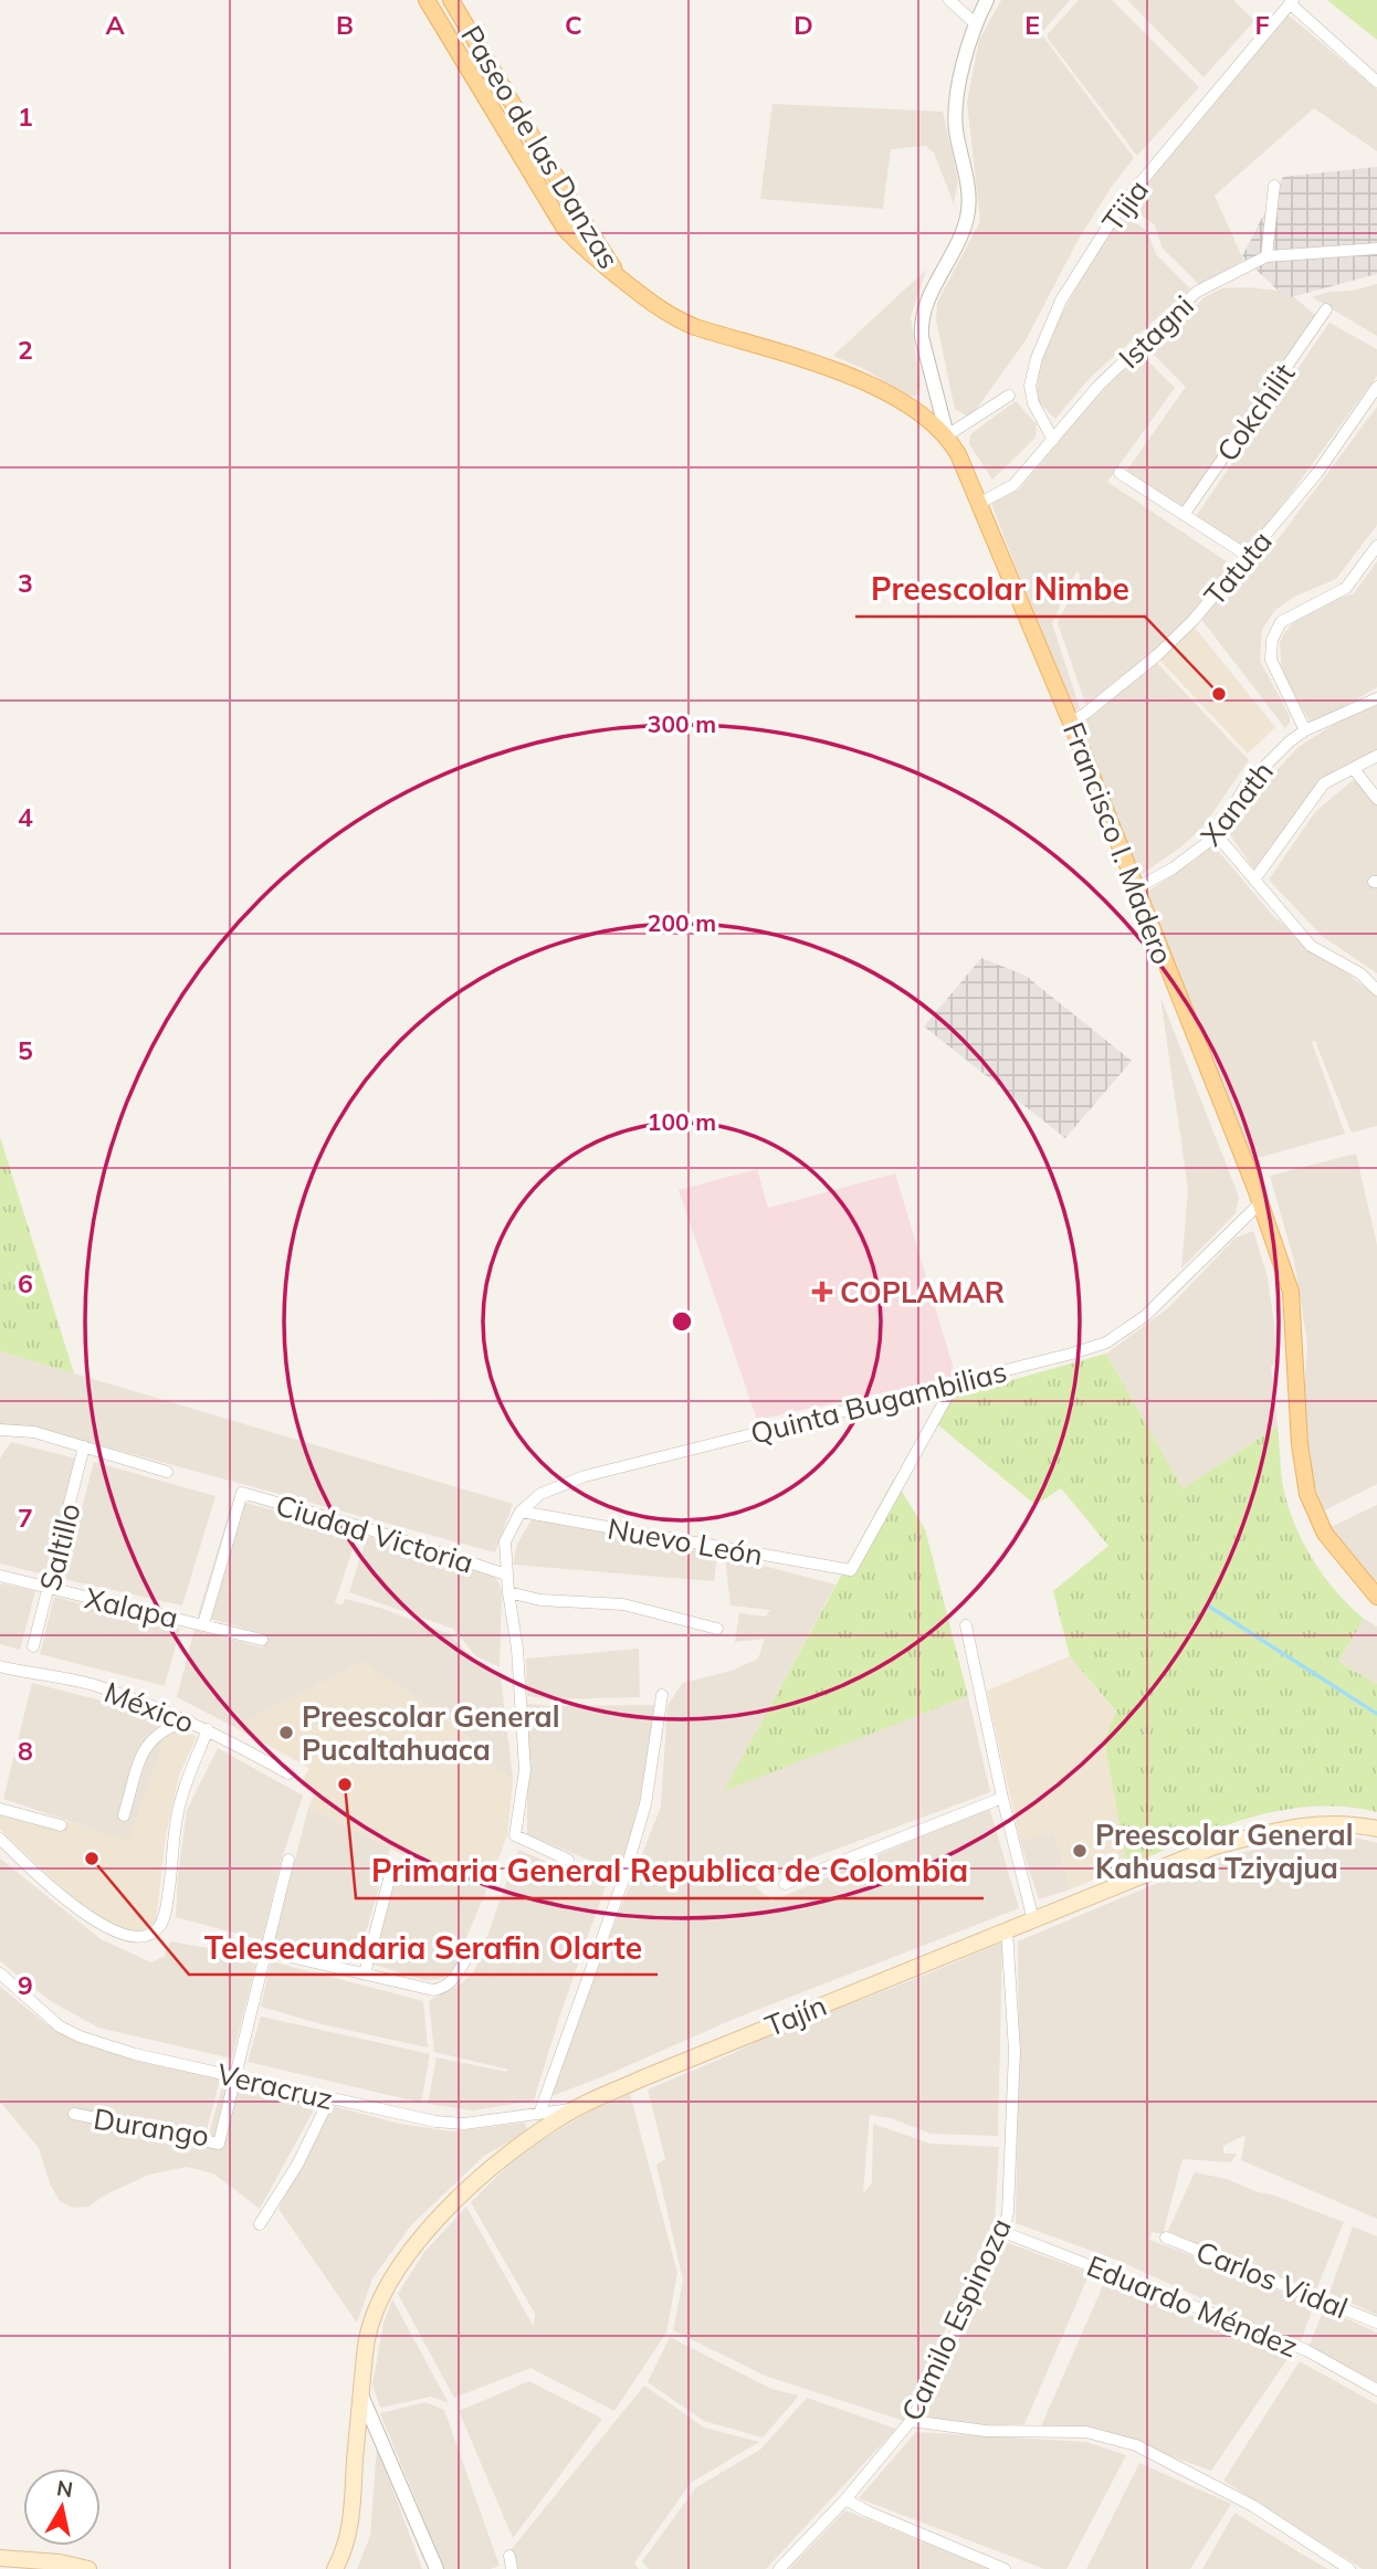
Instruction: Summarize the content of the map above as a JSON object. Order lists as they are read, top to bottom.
{
  "streets": {
    "main road": ["Paseo de las Danzas", "Francisco I. Madero", "Tajín"],
    "street": [
      "Tijia",
      "Istagni",
      "Cokchilit",
      "Tatuta",
      "Xanath",
      "Quinta Bugambilias",
      "Ciudad Victoria",
      "Nuevo León",
      "Saltillo",
      "Xalapa",
      "México",
      "Veracruz",
      "Durango",
      "Carlos Vidal",
      "Eduardo Méndez",
      "Camilo Espinoza"
    ]
  },
  "crossings": [
    ["Paseo de las Danzas", "Francisco I. Madero"],
    ["Tijia", "Istagni"],
    ["Istagni", "Francisco I. Madero"],
    ["Tatuta", "Francisco I. Madero"],
    ["Xanath", "Francisco I. Madero"],
    ["Francisco I. Madero", "Quinta Bugambilias"],
    ["Quinta Bugambilias", "Nuevo León"],
    ["Ciudad Victoria", "Xalapa"],
    ["Saltillo", "Xalapa"],
    ["Tajín", "Veracruz"],
    ["Tajín", "Camilo Espinoza"],
    ["Veracruz", "Durango"],
    ["Eduardo Méndez", "Camilo Espinoza"]
  ],
  "places": {
    "other": [
      "Preescolar Nimbe",
      "Preescolar General Pucaltahuaca",
      "Primaria General Republica de Colombia",
      "Preescolar General Kahuasa Tziyajua",
      "Telesecundaria Serafin Olarte"
    ],
    "health": ["COPLAMAR"]
  },
  "north": "top",
  "grid": {
    "columns": [
      "A",
      "B",
      "C",
      "D",
      "E",
      "F"
    ],
    "rows": [
      "1",
      "2",
      "3",
      "4",
      "5",
      "6",
      "7",
      "8",
      "9"
    ]
  },
  "rings": ["300 m", "200 m", "100 m"]
}
